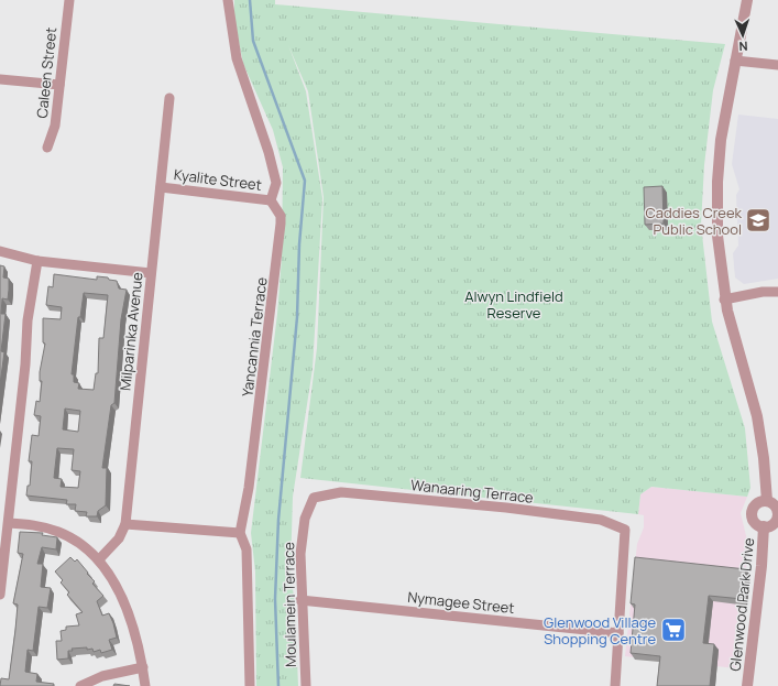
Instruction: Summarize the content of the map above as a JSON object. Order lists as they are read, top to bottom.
{
  "streets": {
    "street": [
      "Caleen Street",
      "Kyalite Street",
      "Milparinka Avenue",
      "Yancannia Terrace",
      "Wanaaring Terrace",
      "Nymagee Street",
      "Moulamein Terrace",
      "Glenwood Park Drive"
    ]
  },
  "crossings": [
    ["Kyalite Street", "Milparinka Avenue"],
    ["Kyalite Street", "Yancannia Terrace"],
    ["Wanaaring Terrace", "Nymagee Street"],
    ["Wanaaring Terrace", "Moulamein Terrace"],
    ["Nymagee Street", "Moulamein Terrace"]
  ],
  "parks": ["Alwyn Lindfield Reserve"],
  "places": {
    "school or university": ["Caddies Creek Public School"],
    "supermarket": ["Glenwood Village Shopping Centre"]
  },
  "north": "bottom"
}
